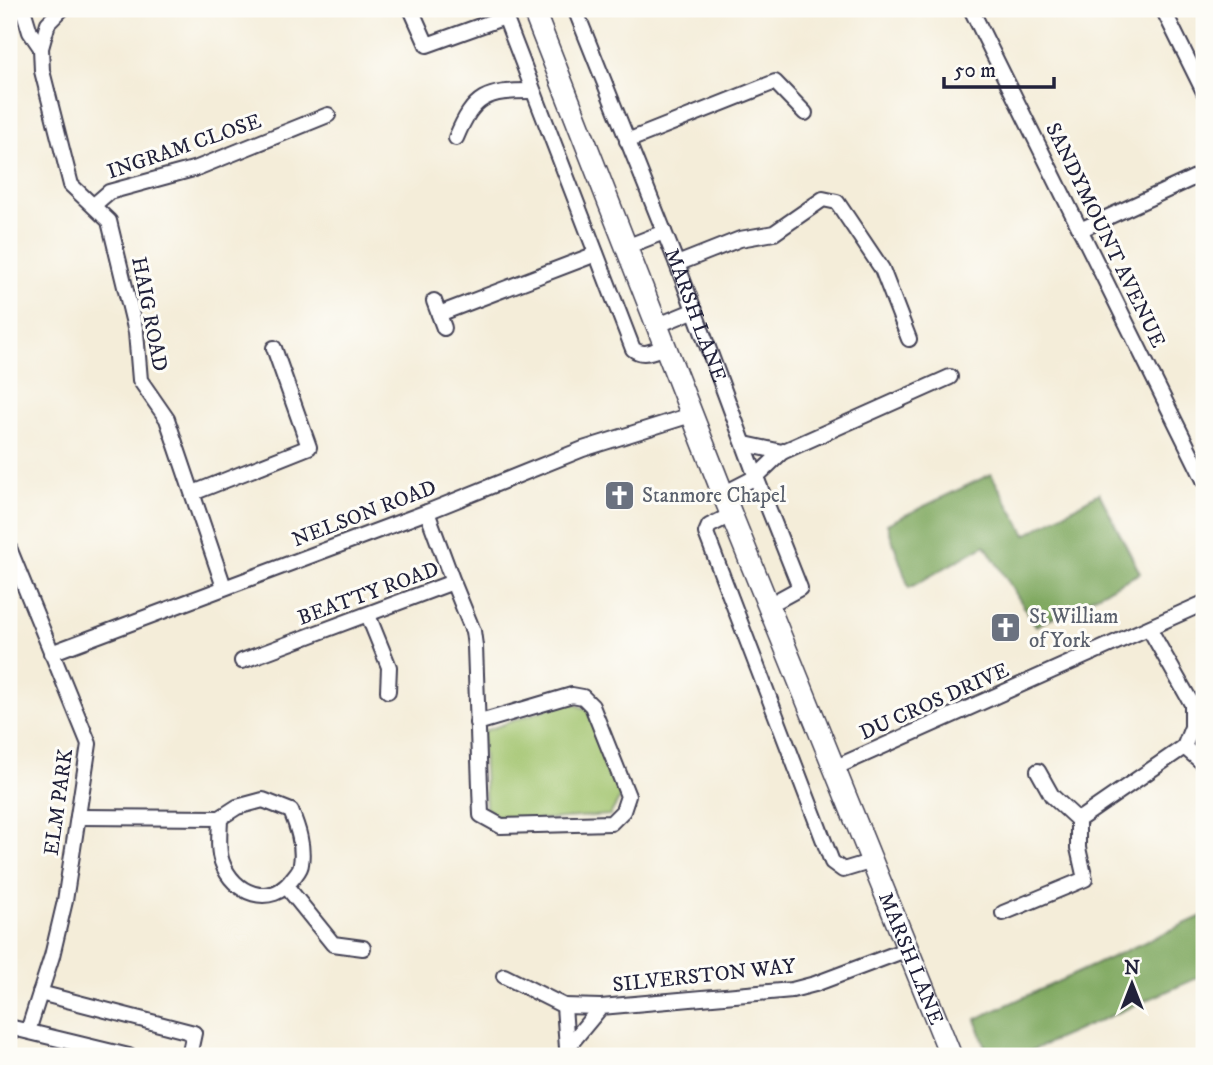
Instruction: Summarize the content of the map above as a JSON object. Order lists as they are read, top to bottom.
{
  "streets": {
    "main road": ["MARSH LANE"],
    "street": [
      "INGRAM CLOSE",
      "SANDYMOUNT AVENUE",
      "HAIG ROAD",
      "NELSON ROAD",
      "BEATTY ROAD",
      "DU CROS DRIVE",
      "ELM PARK",
      "SILVERSTON WAY"
    ]
  },
  "crossings": [
    ["INGRAM CLOSE", "HAIG ROAD"],
    ["HAIG ROAD", "NELSON ROAD"],
    ["MARSH LANE", "NELSON ROAD"],
    ["MARSH LANE", "DU CROS DRIVE"],
    ["MARSH LANE", "SILVERSTON WAY"],
    ["NELSON ROAD", "ELM PARK"]
  ],
  "places": {
    "church": ["Stanmore Chapel", "St William of York"]
  },
  "scale_bar": "50 m",
  "north": "top"
}
